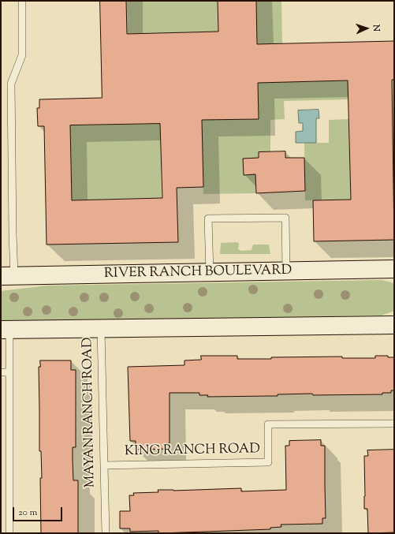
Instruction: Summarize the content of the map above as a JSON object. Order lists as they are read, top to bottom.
{
  "streets": {
    "street": ["RIVER RANCH BOULEVARD"],
    "lane": ["MAYAN RANCH ROAD", "KING RANCH ROAD"]
  },
  "crossings": [
    ["MAYAN RANCH ROAD", "KING RANCH ROAD"]
  ],
  "scale_bar": "20 m",
  "north": "right"
}
